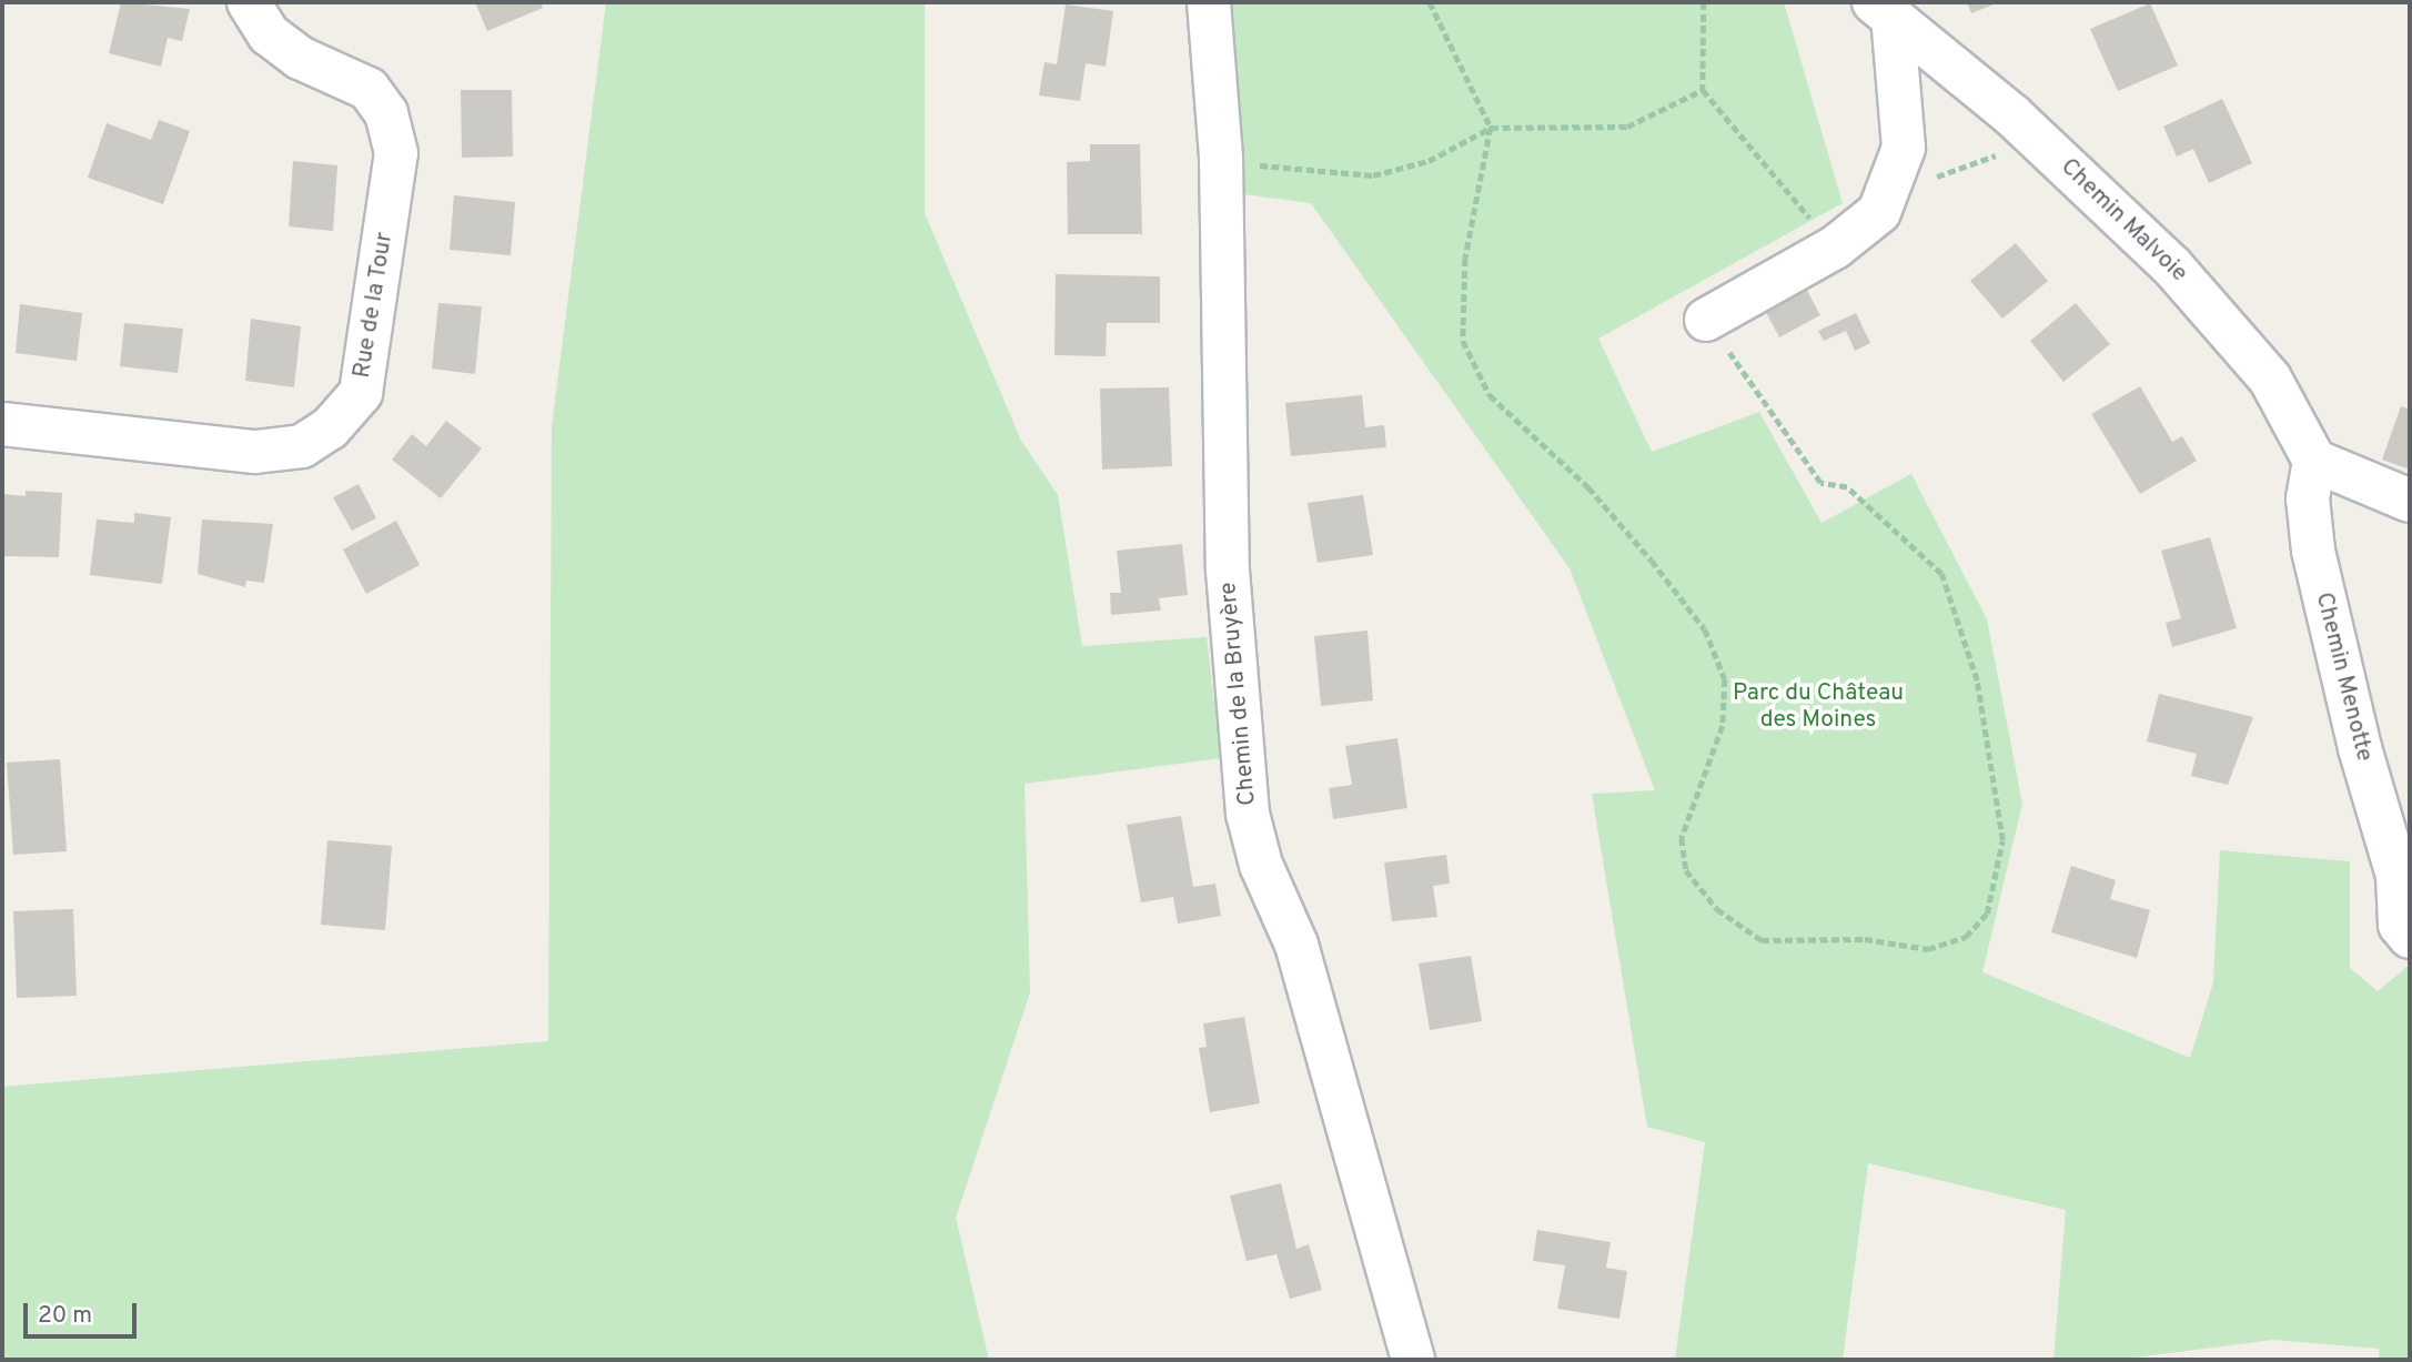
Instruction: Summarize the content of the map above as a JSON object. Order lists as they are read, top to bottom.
{
  "streets": {
    "street": [
      "Chemin Malvoie",
      "Rue de la Tour",
      "Chemin Menotte",
      "Chemin de la Bruyère"
    ]
  },
  "crossings": [
    ["Chemin Malvoie", "Chemin Menotte"]
  ],
  "parks": ["Parc du Château des Moines"],
  "scale_bar": "20 m"
}
